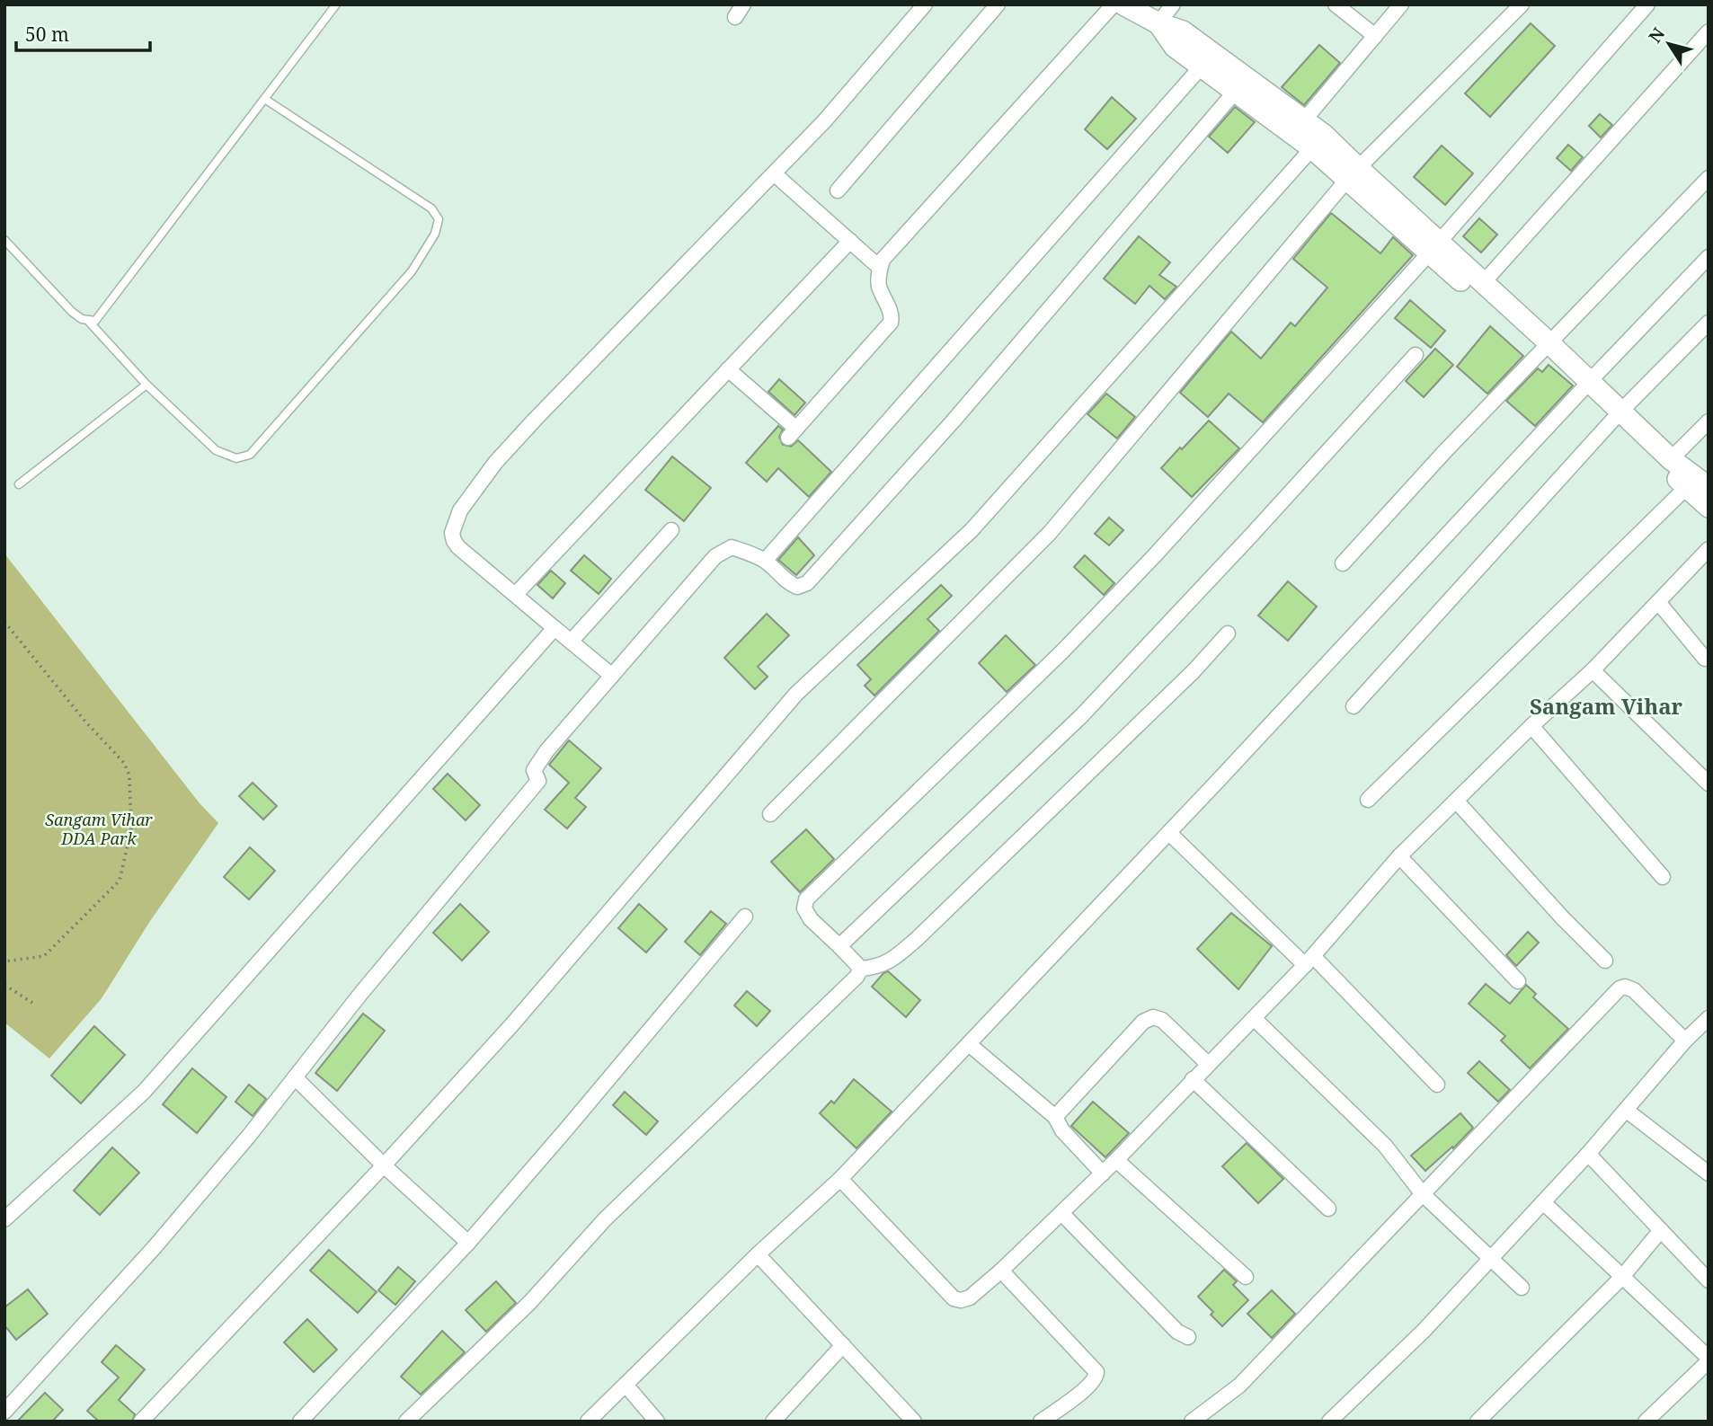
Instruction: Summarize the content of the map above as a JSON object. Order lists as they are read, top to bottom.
{
  "districts": ["Sangam Vihar"],
  "parks": ["Sangam Vihar DDA Park"],
  "scale_bar": "50 m",
  "north": "top left"
}
